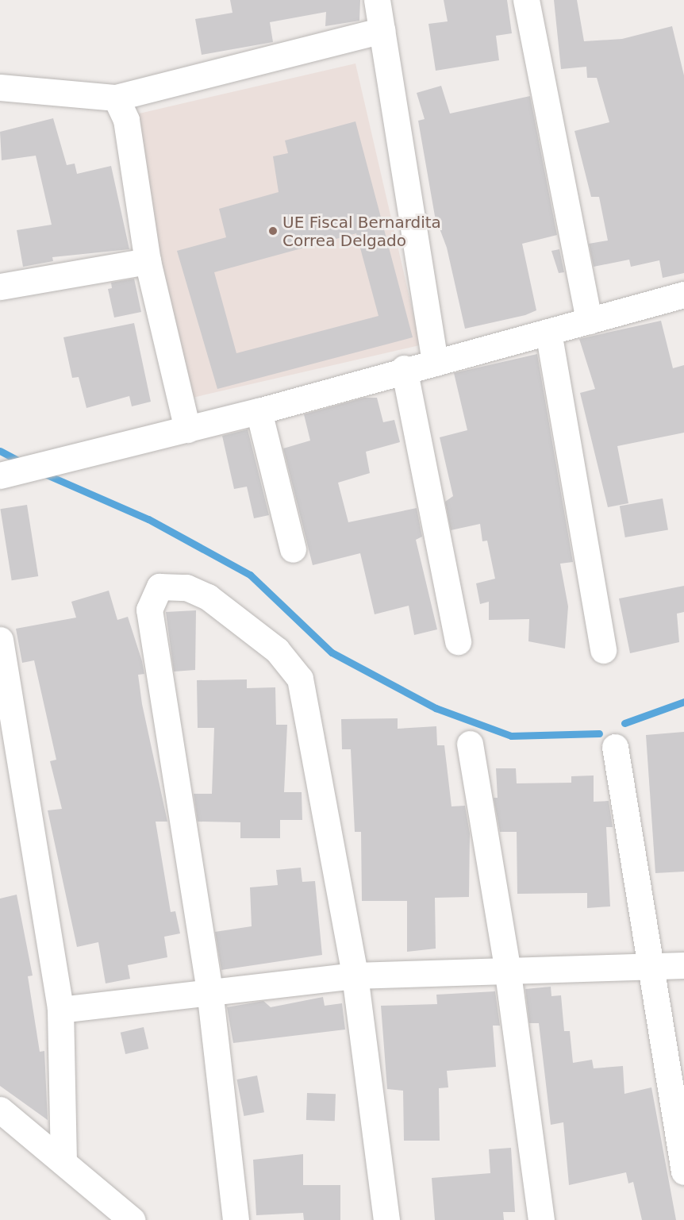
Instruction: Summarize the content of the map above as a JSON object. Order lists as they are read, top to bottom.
{
  "places": ["UE Fiscal Bernardita Correa Delgado"]
}
